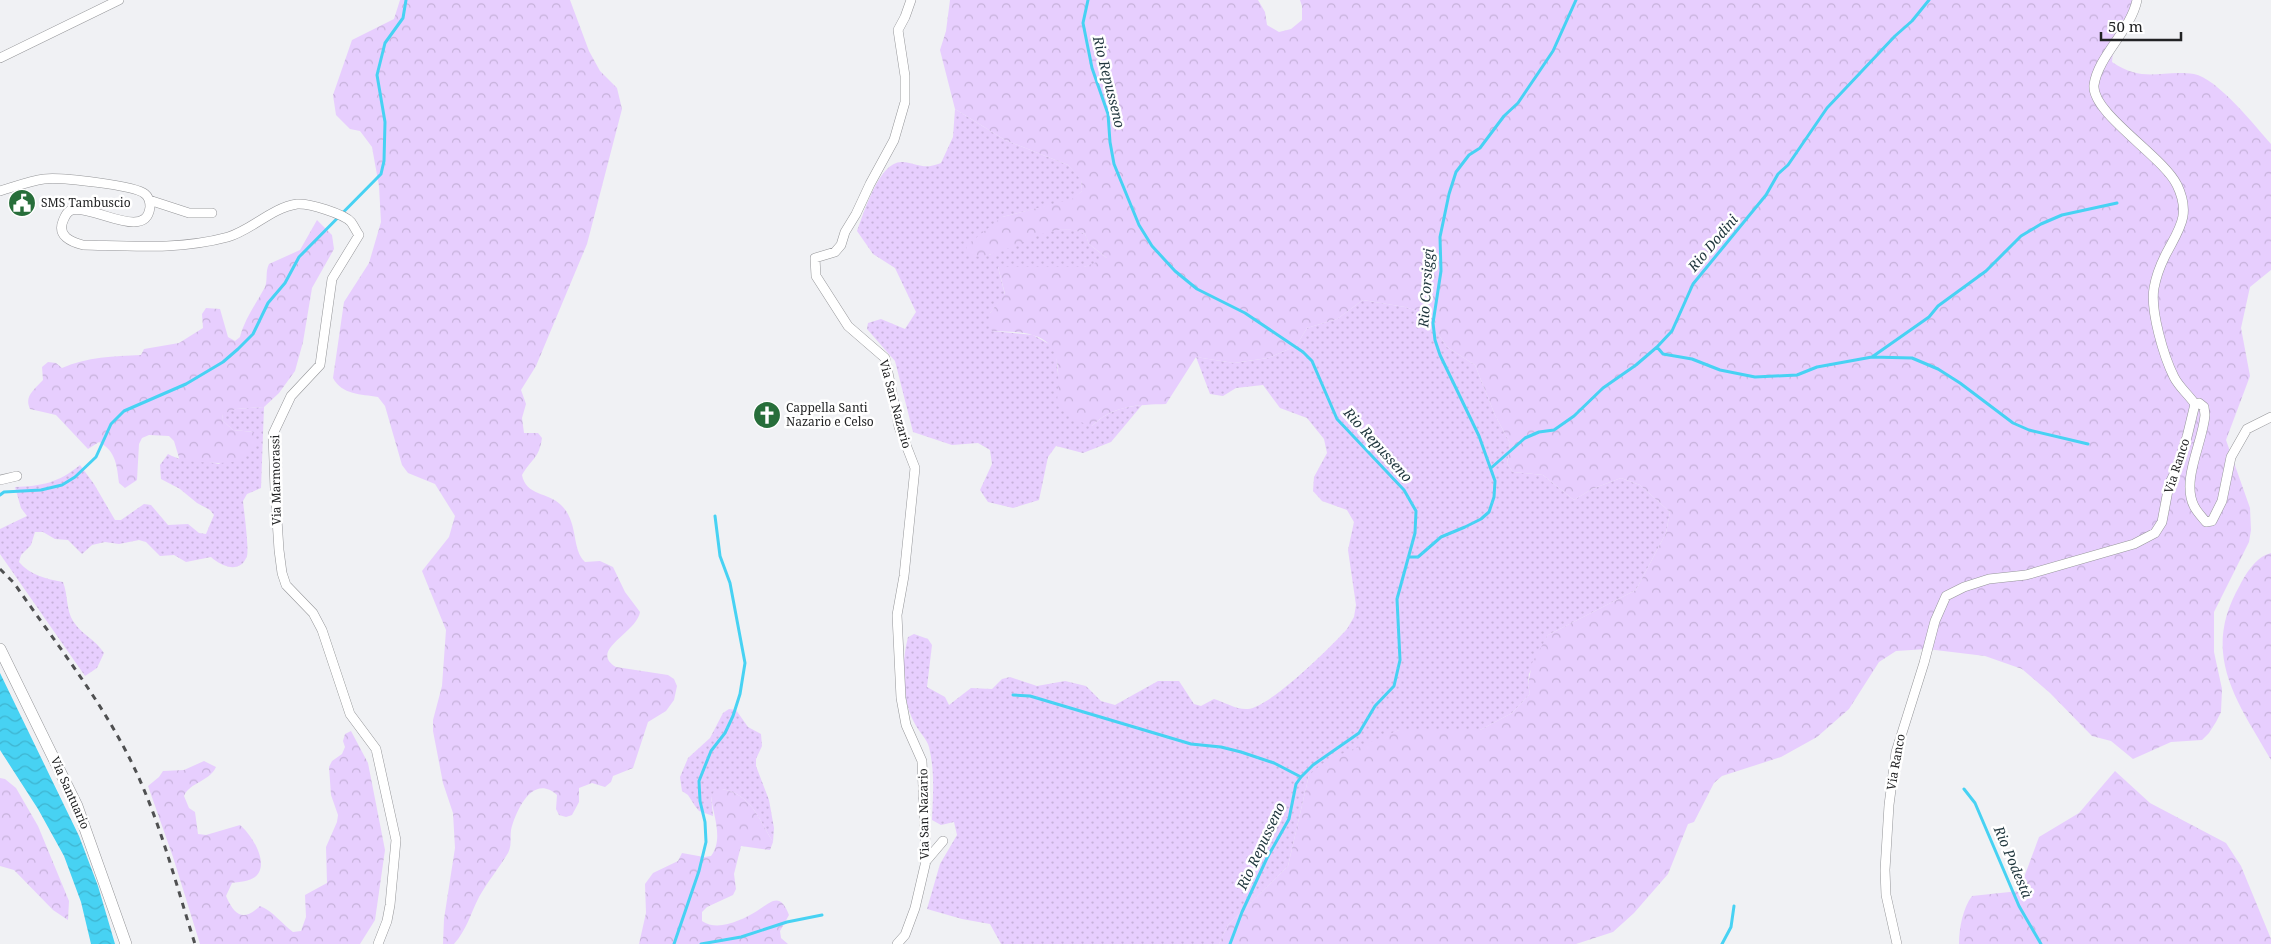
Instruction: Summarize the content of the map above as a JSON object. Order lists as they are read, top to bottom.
{
  "streets": {
    "main road": ["Via Santuario"],
    "street": ["Via San Nazario", "Via Ranco", "Via Marmorassi"]
  },
  "water": [
    "Rio Repusseno",
    "Rio Dodini",
    "Rio Corsiggi",
    "Rio Podestà"
  ],
  "places": {
    "public building": ["SMS Tambuscio"],
    "church": ["Cappella Santi Nazario e Celso"]
  },
  "scale_bar": "50 m"
}
